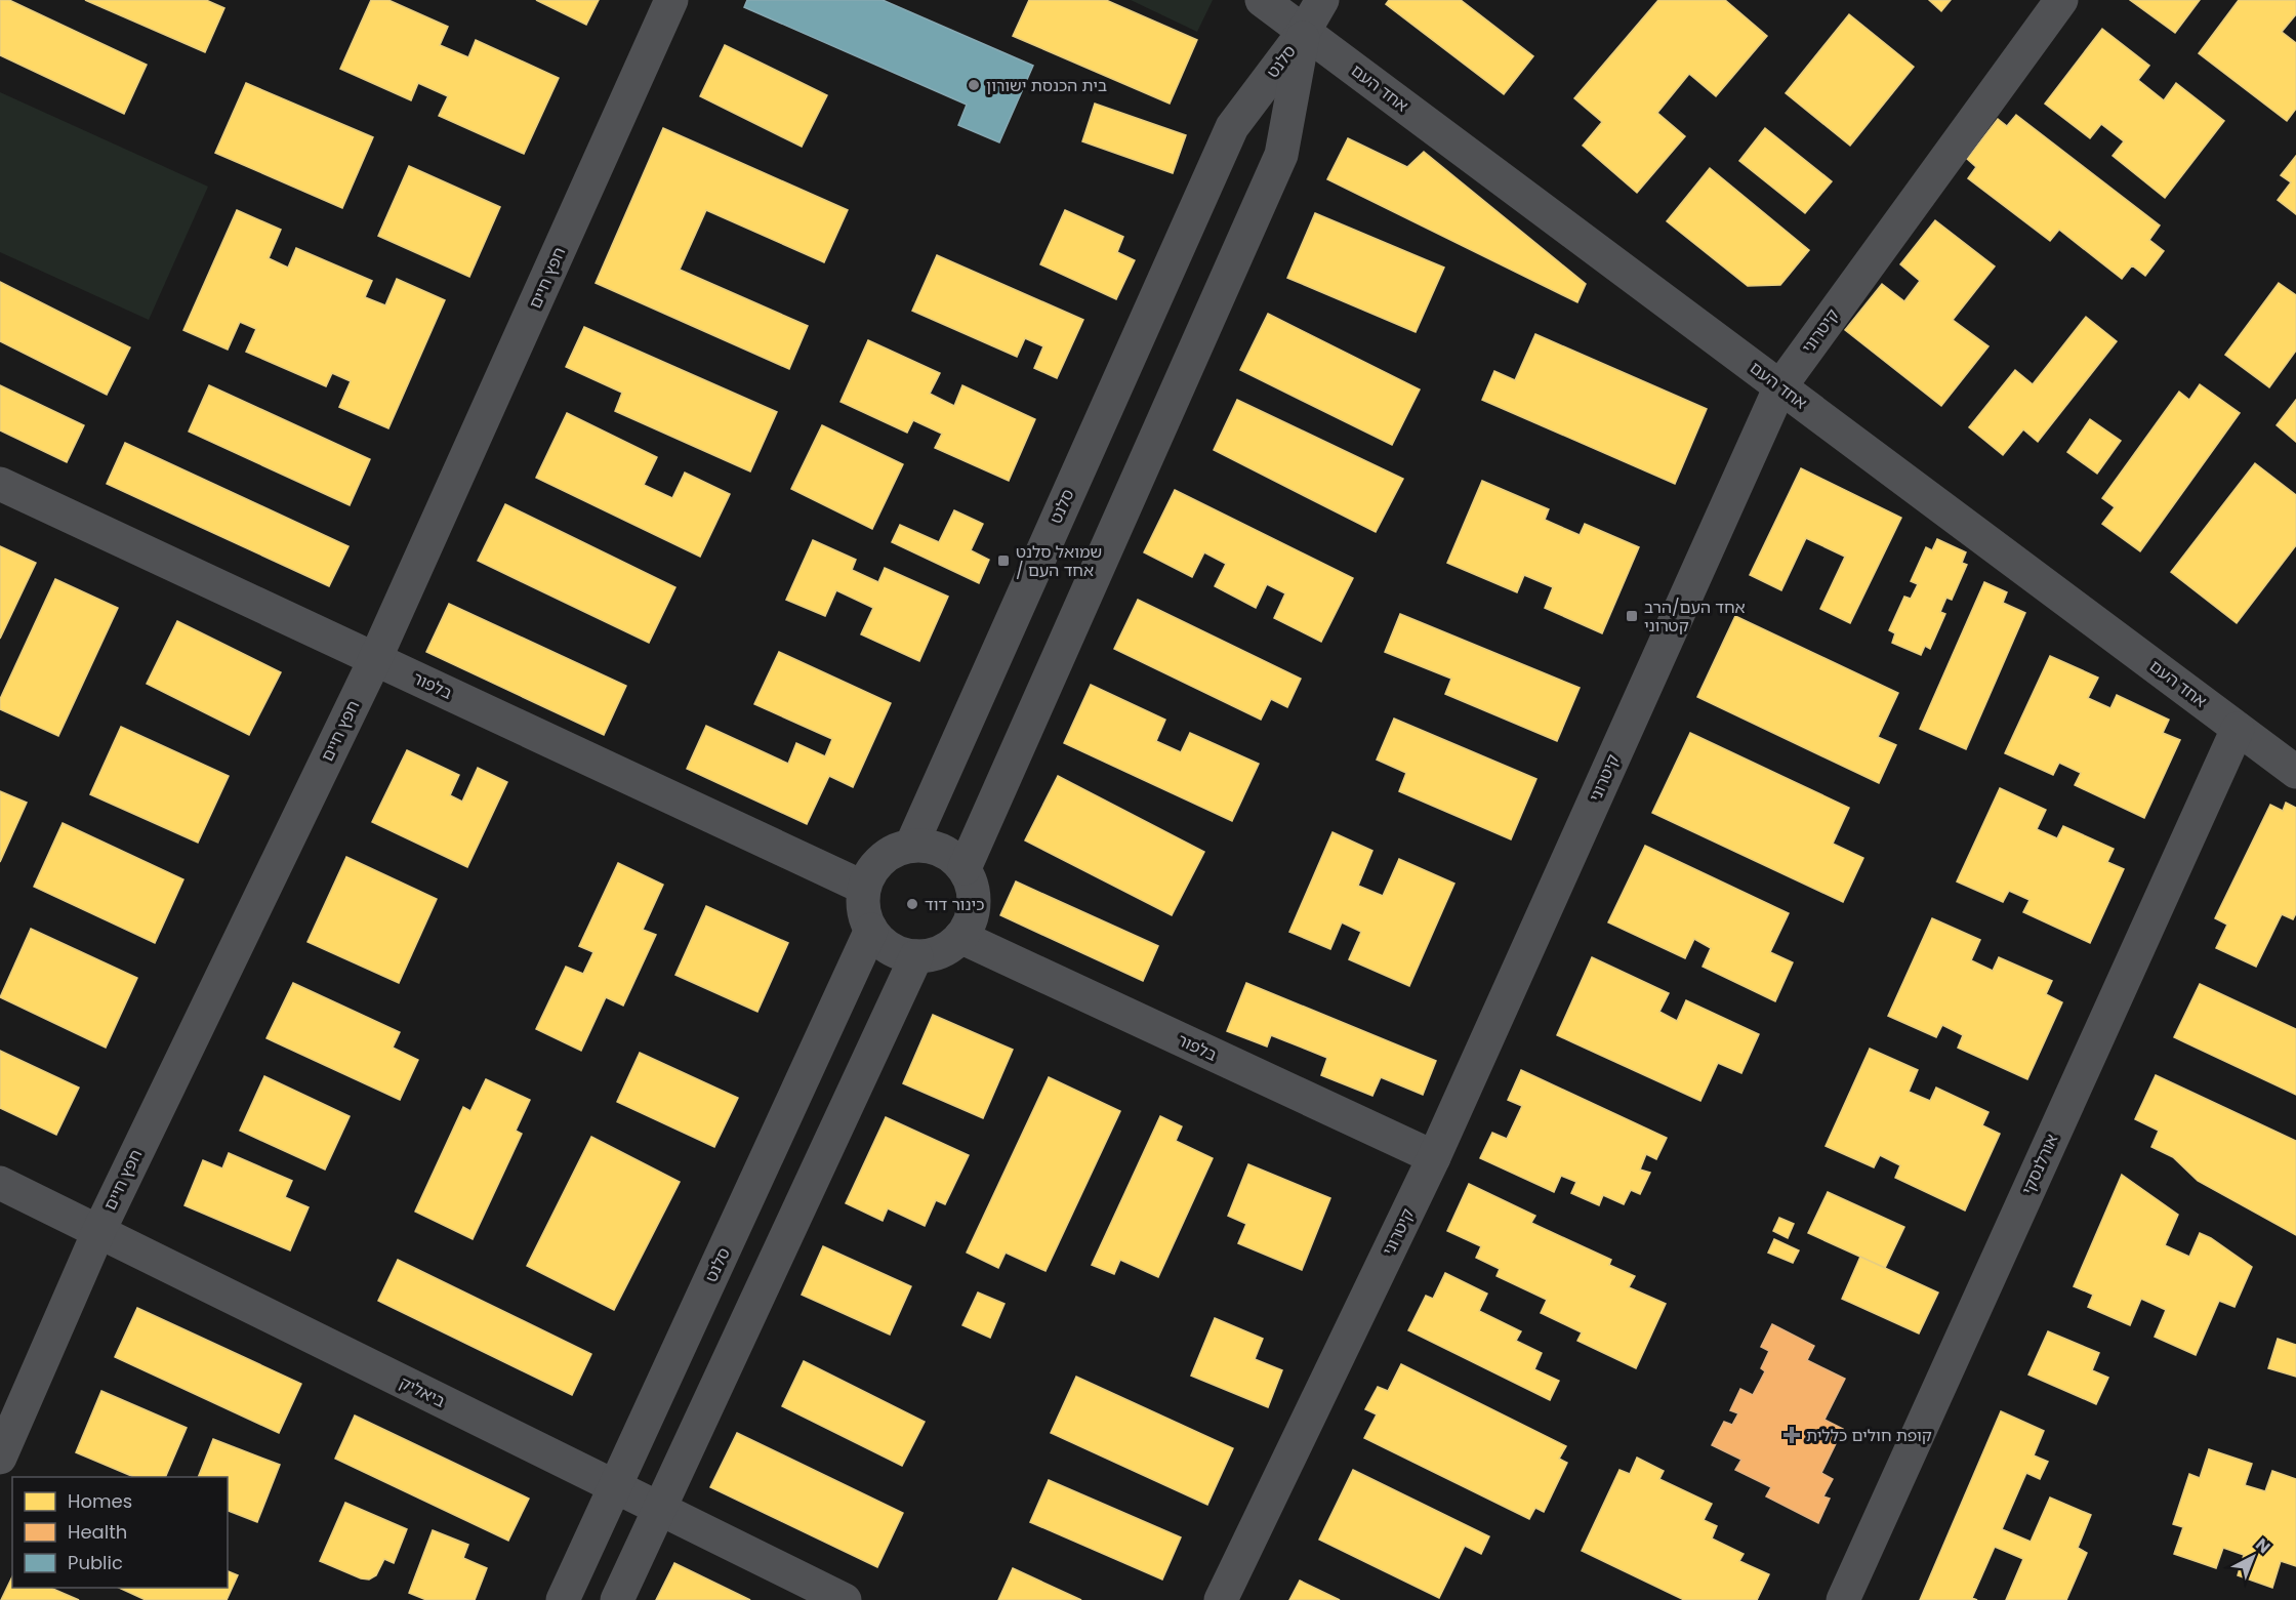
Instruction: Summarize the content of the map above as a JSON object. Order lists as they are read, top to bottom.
{
  "streets": {
    "street": [
      "סלנט",
      "אחד העם",
      "חפץ חיים",
      "קיטרוני",
      "בלפור",
      "אורלנסקי",
      "ביאליק"
    ]
  },
  "crossings": [
    ["סלנט", "אחד העם"],
    ["סלנט", "בלפור"],
    ["סלנט", "ביאליק"],
    ["אחד העם", "קיטרוני"],
    ["אחד העם", "אורלנסקי"],
    ["חפץ חיים", "בלפור"],
    ["חפץ חיים", "ביאליק"],
    ["קיטרוני", "בלפור"]
  ],
  "places": {
    "other": ["בית הכנסת ישורון", "כינור דוד"],
    "transit": ["שמואל סלנט / אחד העם", "אחד העם/הרב קטרוני"],
    "health": ["קופת חולים כללית"]
  },
  "legend": ["Homes", "Health", "Public"],
  "north": "top right"
}
